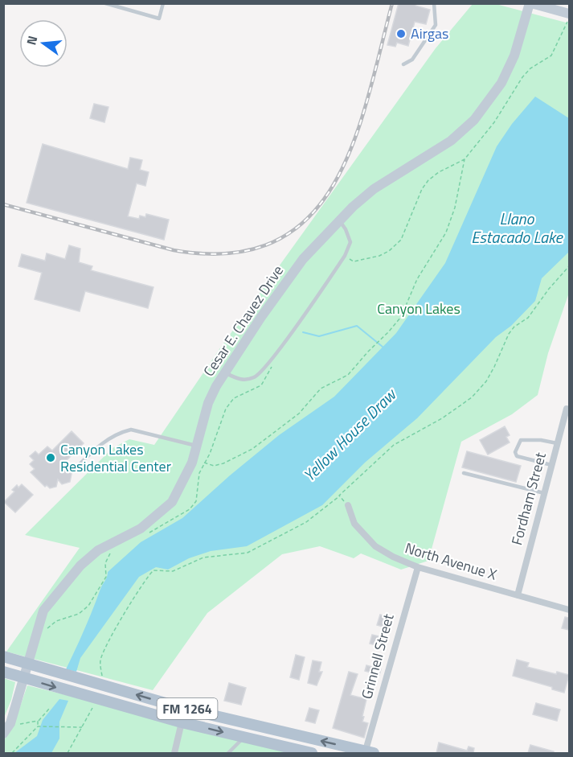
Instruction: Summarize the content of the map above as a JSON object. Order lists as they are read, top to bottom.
{
  "streets": {
    "main road": ["FM 1264"],
    "street": [
      "Cesar E. Chavez Drive",
      "Fordham Street",
      "North Avenue X",
      "Grinnell Street"
    ]
  },
  "crossings": [
    ["Cesar E. Chavez Drive", "FM 1264"],
    ["Fordham Street", "North Avenue X"],
    ["North Avenue X", "Grinnell Street"],
    ["Grinnell Street", "FM 1264"]
  ],
  "water": ["Llano Estacado Lake", "Yellow House Draw"],
  "parks": ["Canyon Lakes"],
  "places": ["Airgas", "Canyon Lakes Residential Center"],
  "north": "left"
}
